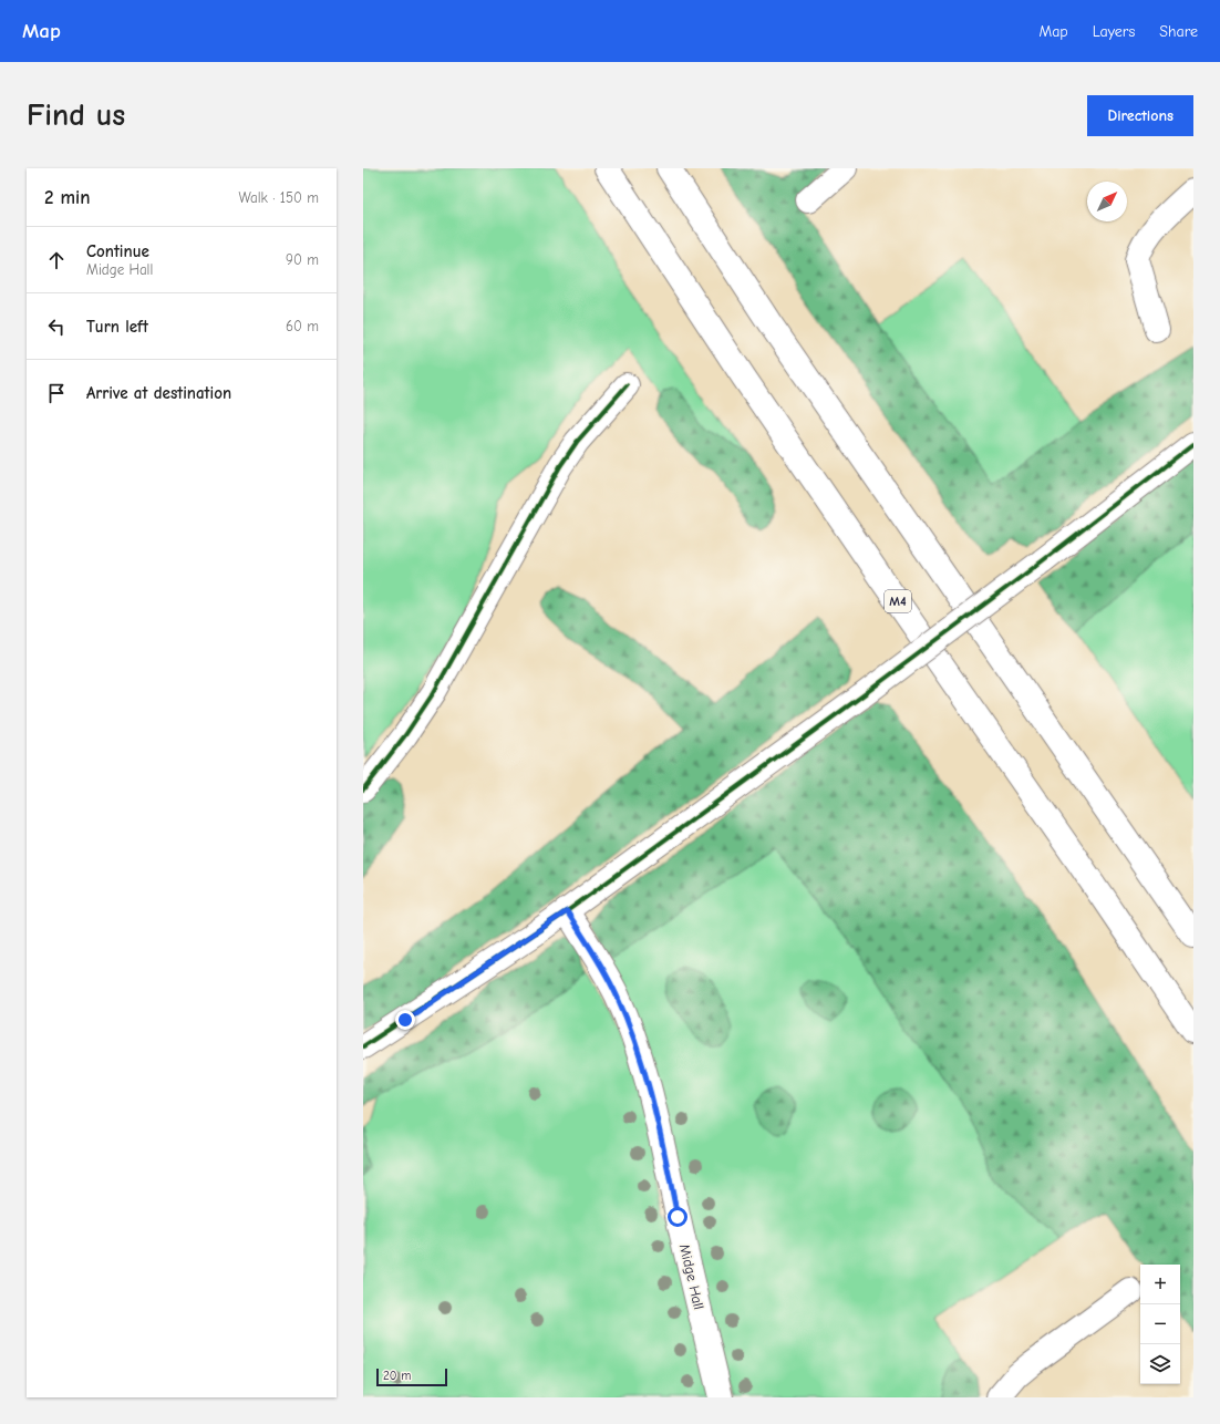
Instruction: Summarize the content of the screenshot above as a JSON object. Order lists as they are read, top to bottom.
{
  "streets": {
    "main road": ["M4", "Midge Hall"]
  },
  "scale_bar": "20 m",
  "north": "top right",
  "page": {
    "header": "Map",
    "nav": ["Map", "Layers", "Share"],
    "buttons": "Directions",
    "title": "Find us",
    "heading": ["2 min", "Walk · 150 m"],
    "list": [
      ["Continue", "Midge Hall", "90 m"],
      ["Turn left", "60 m"],
      "Arrive at destination"
    ],
    "map_buttons": ["+", "−"],
    "scale": "20 m"
  }
}
